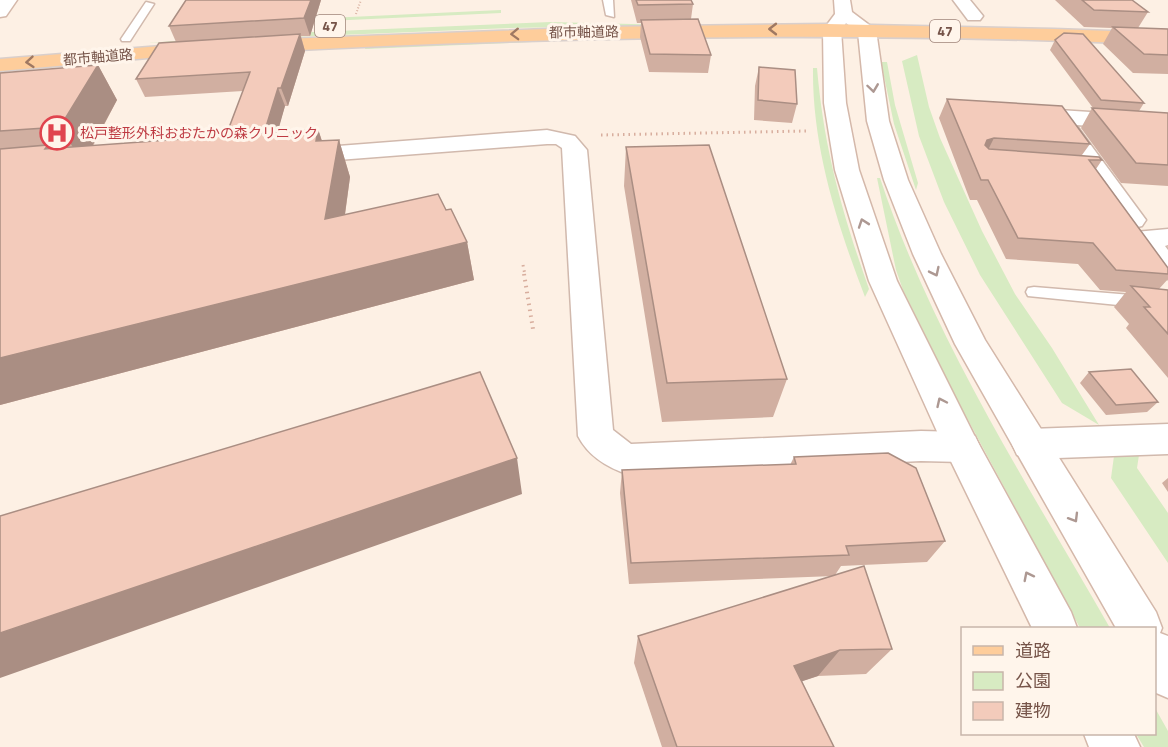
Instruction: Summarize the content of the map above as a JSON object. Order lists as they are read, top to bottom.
{
  "streets": {
    "main road": ["47", "都市軸道路"]
  },
  "places": {
    "hospital": ["松戸整形外科おおたかの森クリニック"]
  },
  "legend": ["道路", "公園", "建物"]
}
